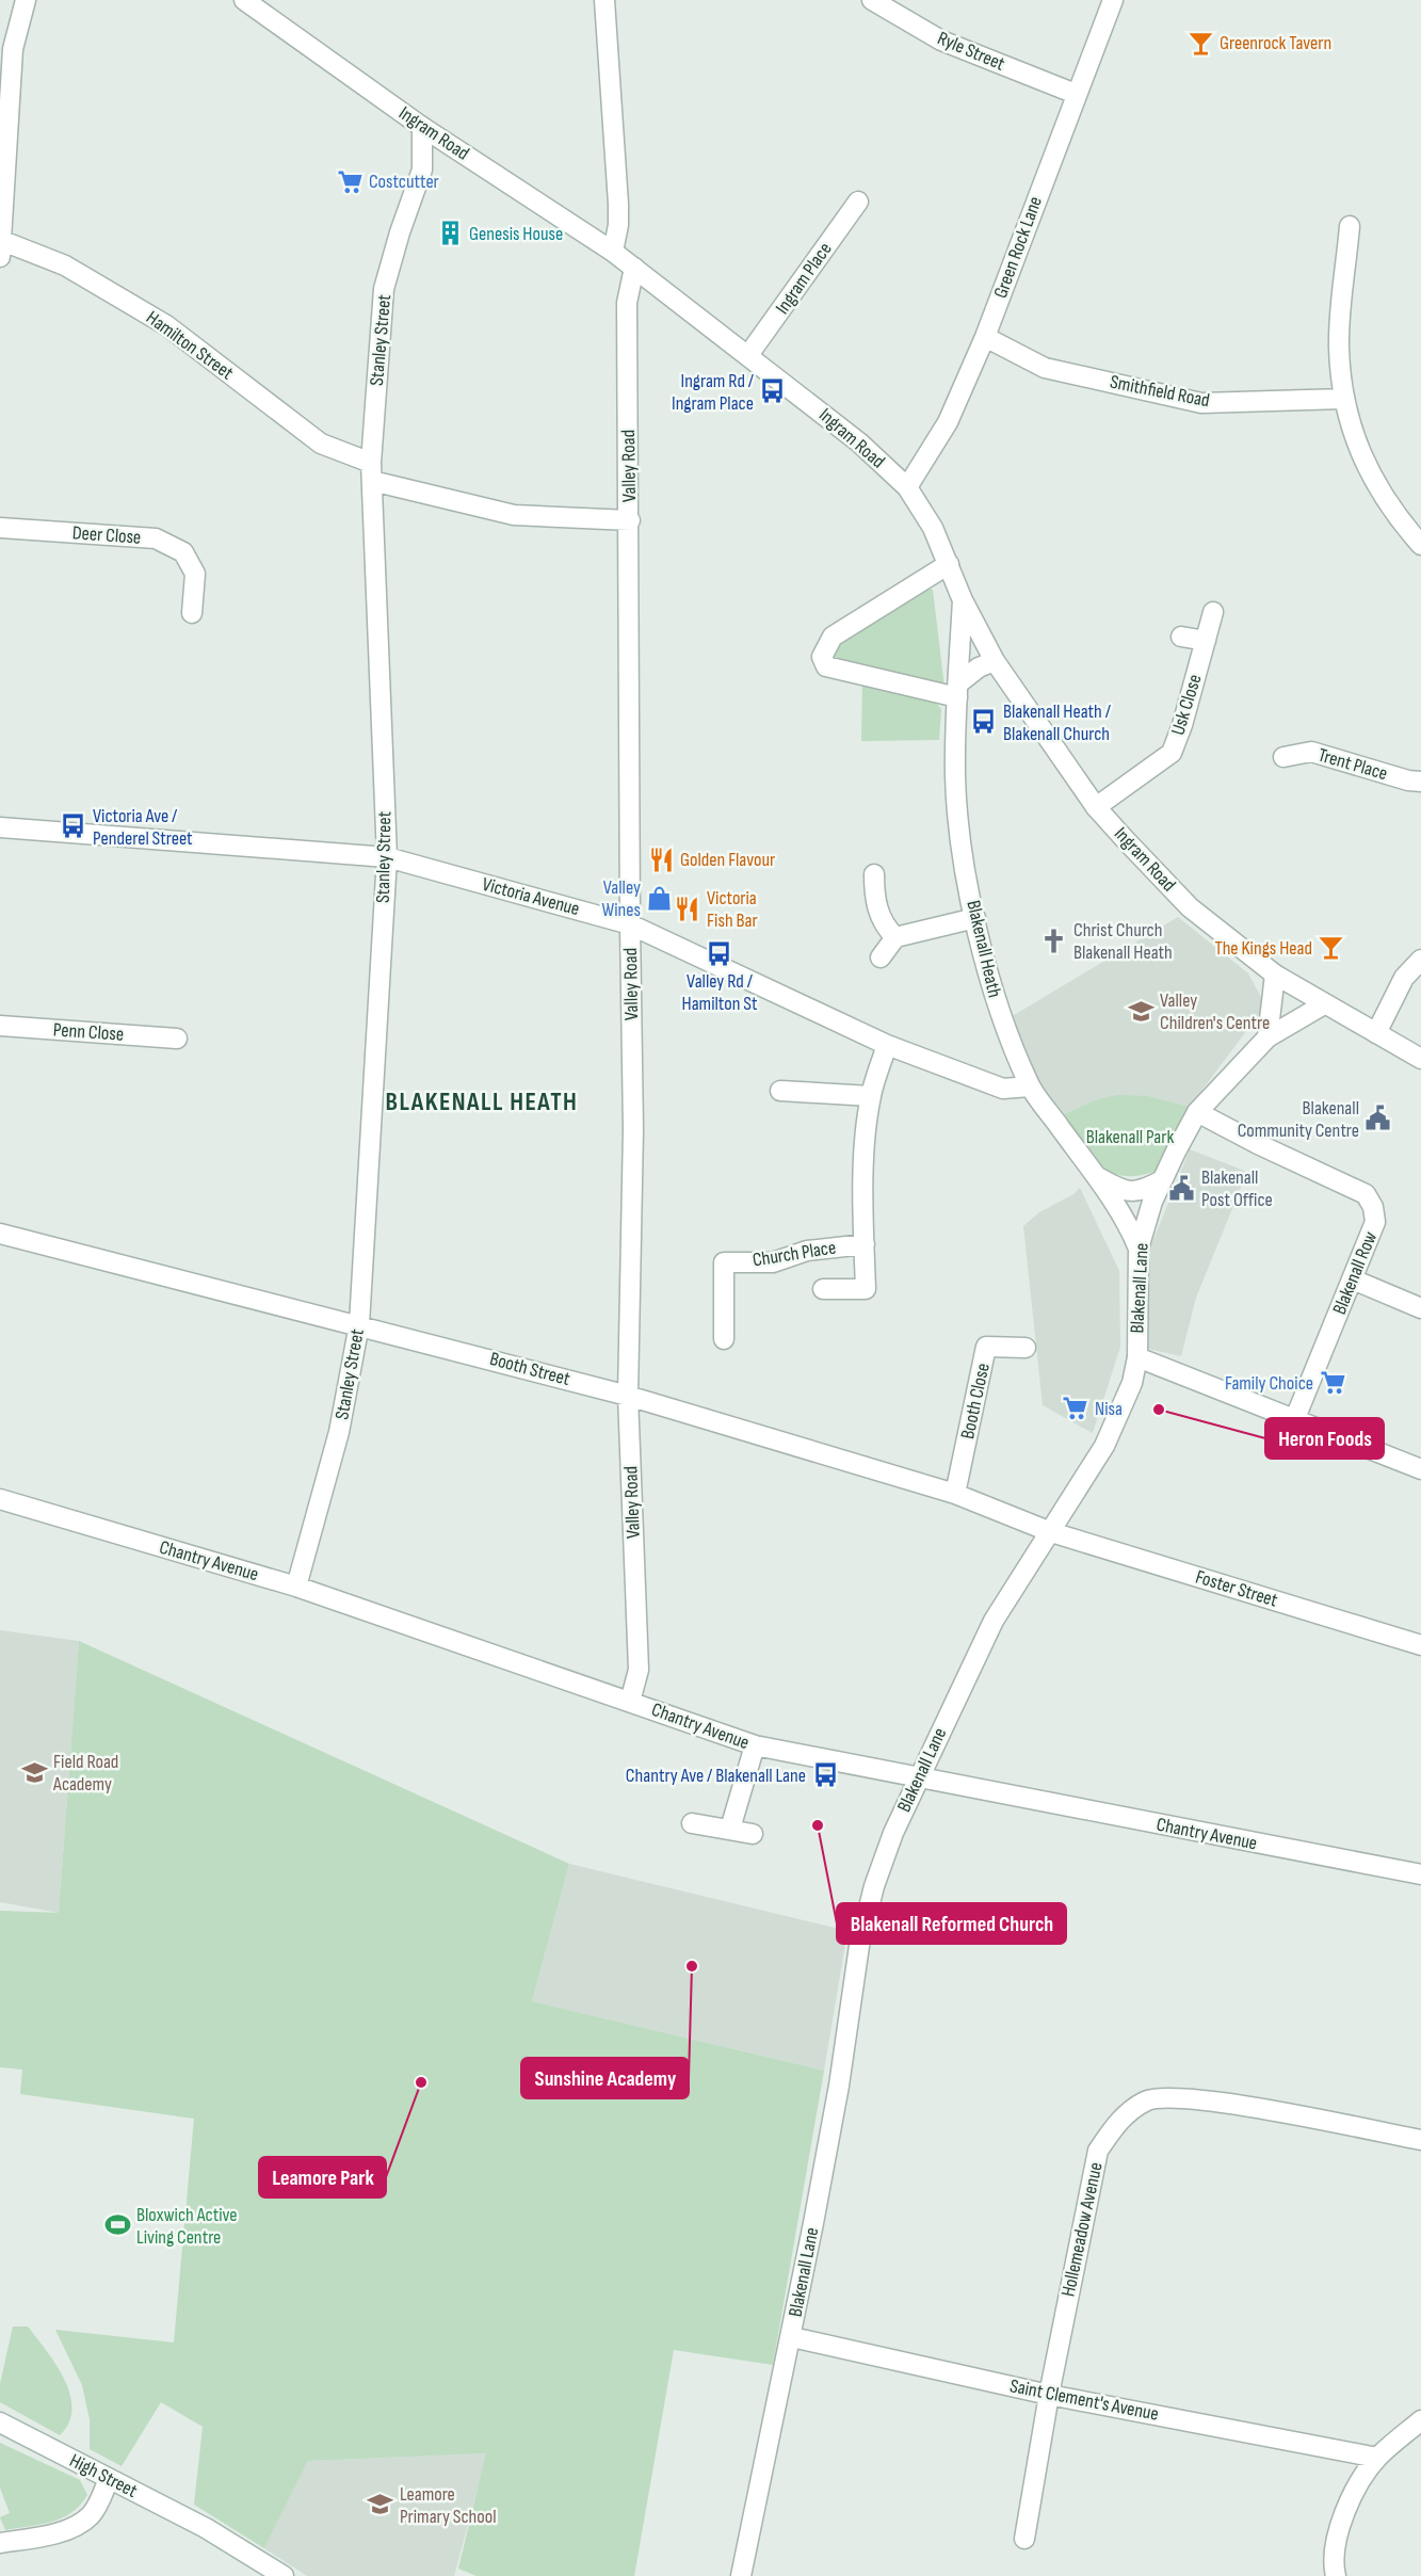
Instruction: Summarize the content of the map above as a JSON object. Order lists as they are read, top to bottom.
{
  "streets": {
    "street": [
      "Ryle Street",
      "Ingram Road",
      "Green Rock Lane",
      "Ingram Place",
      "Stanley Street",
      "Hamilton Street",
      "Smithfield Road",
      "Valley Road",
      "Deer Close",
      "Usk Close",
      "Trent Place",
      "Victoria Avenue",
      "Blakenall Heath",
      "Penn Close",
      "Church Place",
      "Blakenall Row",
      "Blakenall Lane",
      "Booth Street",
      "Booth Close",
      "Chantry Avenue",
      "Foster Street",
      "Hollemeadow Avenue",
      "Saint Clement's Avenue",
      "High Street"
    ]
  },
  "crossings": [
    ["Ryle Street", "Green Rock Lane"],
    ["Ingram Road", "Green Rock Lane"],
    ["Ingram Road", "Ingram Place"],
    ["Ingram Road", "Stanley Street"],
    ["Ingram Road", "Valley Road"],
    ["Ingram Road", "Usk Close"],
    ["Ingram Road", "Blakenall Heath"],
    ["Ingram Road", "Blakenall Lane"],
    ["Green Rock Lane", "Smithfield Road"],
    ["Stanley Street", "Hamilton Street"],
    ["Stanley Street", "Victoria Avenue"],
    ["Stanley Street", "Booth Street"],
    ["Stanley Street", "Chantry Avenue"],
    ["Hamilton Street", "Valley Road"],
    ["Valley Road", "Victoria Avenue"],
    ["Valley Road", "Booth Street"],
    ["Valley Road", "Chantry Avenue"],
    ["Victoria Avenue", "Blakenall Heath"],
    ["Victoria Avenue", "Church Place"],
    ["Blakenall Heath", "Blakenall Lane"],
    ["Blakenall Row", "Blakenall Lane"],
    ["Blakenall Lane", "Booth Street"],
    ["Blakenall Lane", "Chantry Avenue"],
    ["Blakenall Lane", "Foster Street"],
    ["Blakenall Lane", "Saint Clement's Avenue"],
    ["Booth Street", "Booth Close"],
    ["Booth Street", "Foster Street"],
    ["Hollemeadow Avenue", "Saint Clement's Avenue"]
  ],
  "districts": ["BLAKENALL HEATH"],
  "parks": ["Blakenall Park"],
  "places": {
    "bar": ["Greenrock Tavern", "The Kings Head"],
    "supermarket": ["Costcutter", "Family Choice", "Nisa"],
    "building": ["Genesis House"],
    "bus stop": [
      "Ingram Rd / Ingram Place",
      "Blakenall Heath / Blakenall Church",
      "Victoria Ave / Penderel Street",
      "Valley Rd / Hamilton St",
      "Chantry Ave / Blakenall Lane"
    ],
    "restaurant": ["Golden Flavour", "Victoria Fish Bar"],
    "shop": ["Valley Wines"],
    "church": ["Christ Church Blakenall Heath"],
    "school or university": ["Valley Children's Centre", "Field Road Academy", "Leamore Primary School"],
    "public building": ["Blakenall Community Centre", "Blakenall Post Office"],
    "other": [
      "Heron Foods",
      "Blakenall Reformed Church",
      "Sunshine Academy",
      "Leamore Park"
    ],
    "sports": ["Bloxwich Active Living Centre"]
  }
}
